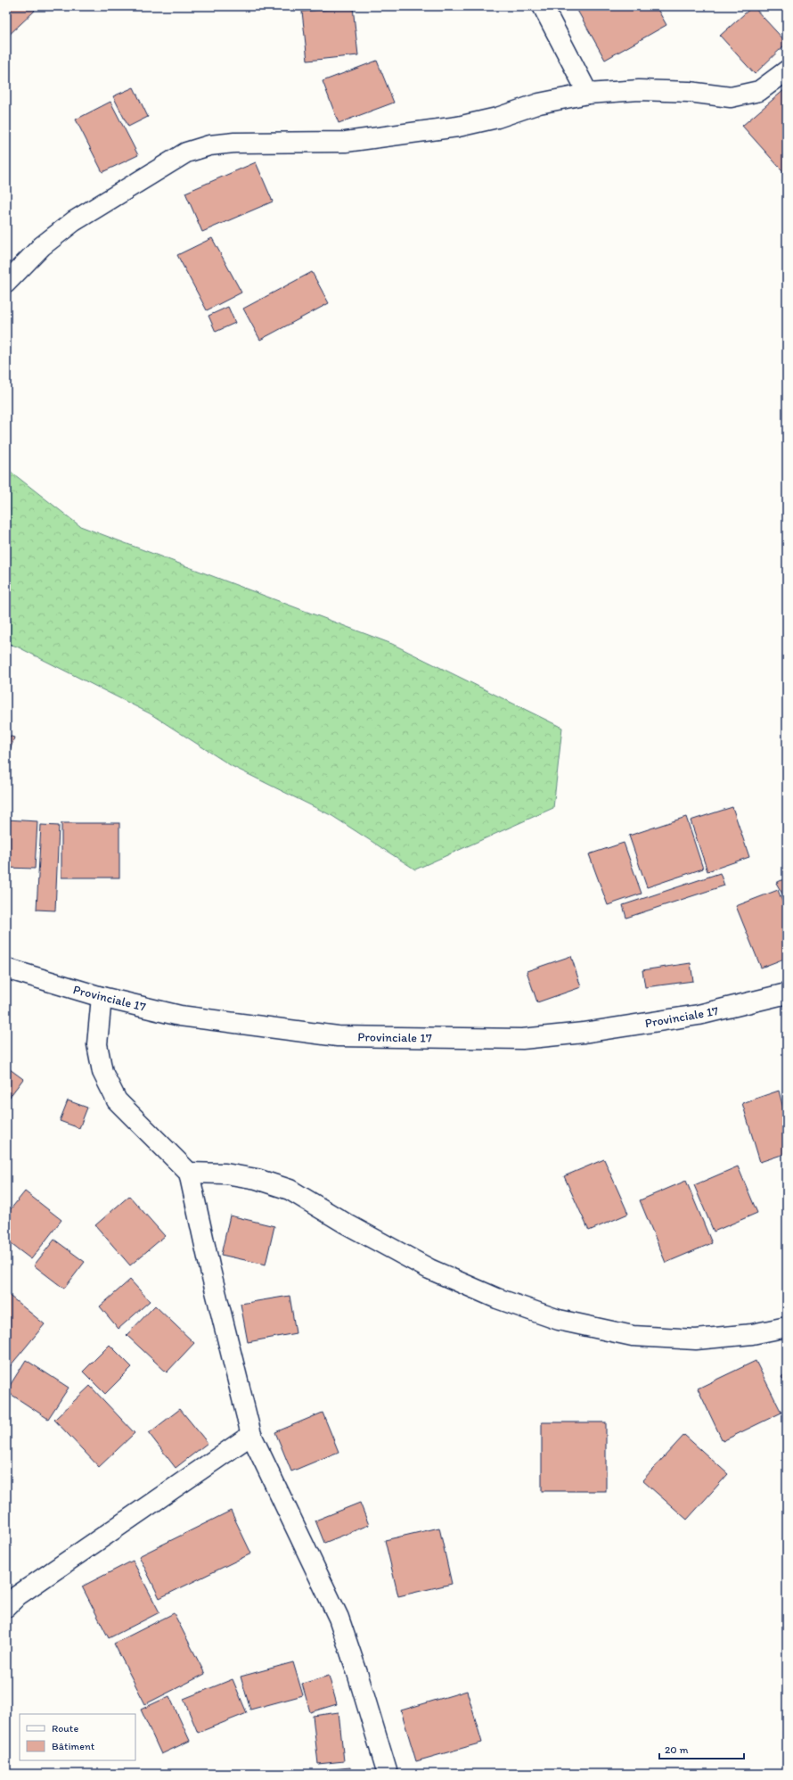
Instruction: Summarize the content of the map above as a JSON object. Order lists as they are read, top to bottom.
{
  "streets": {
    "street": ["Provinciale 17"]
  },
  "legend": ["Route", "Bâtiment"],
  "scale_bar": "20 m"
}
